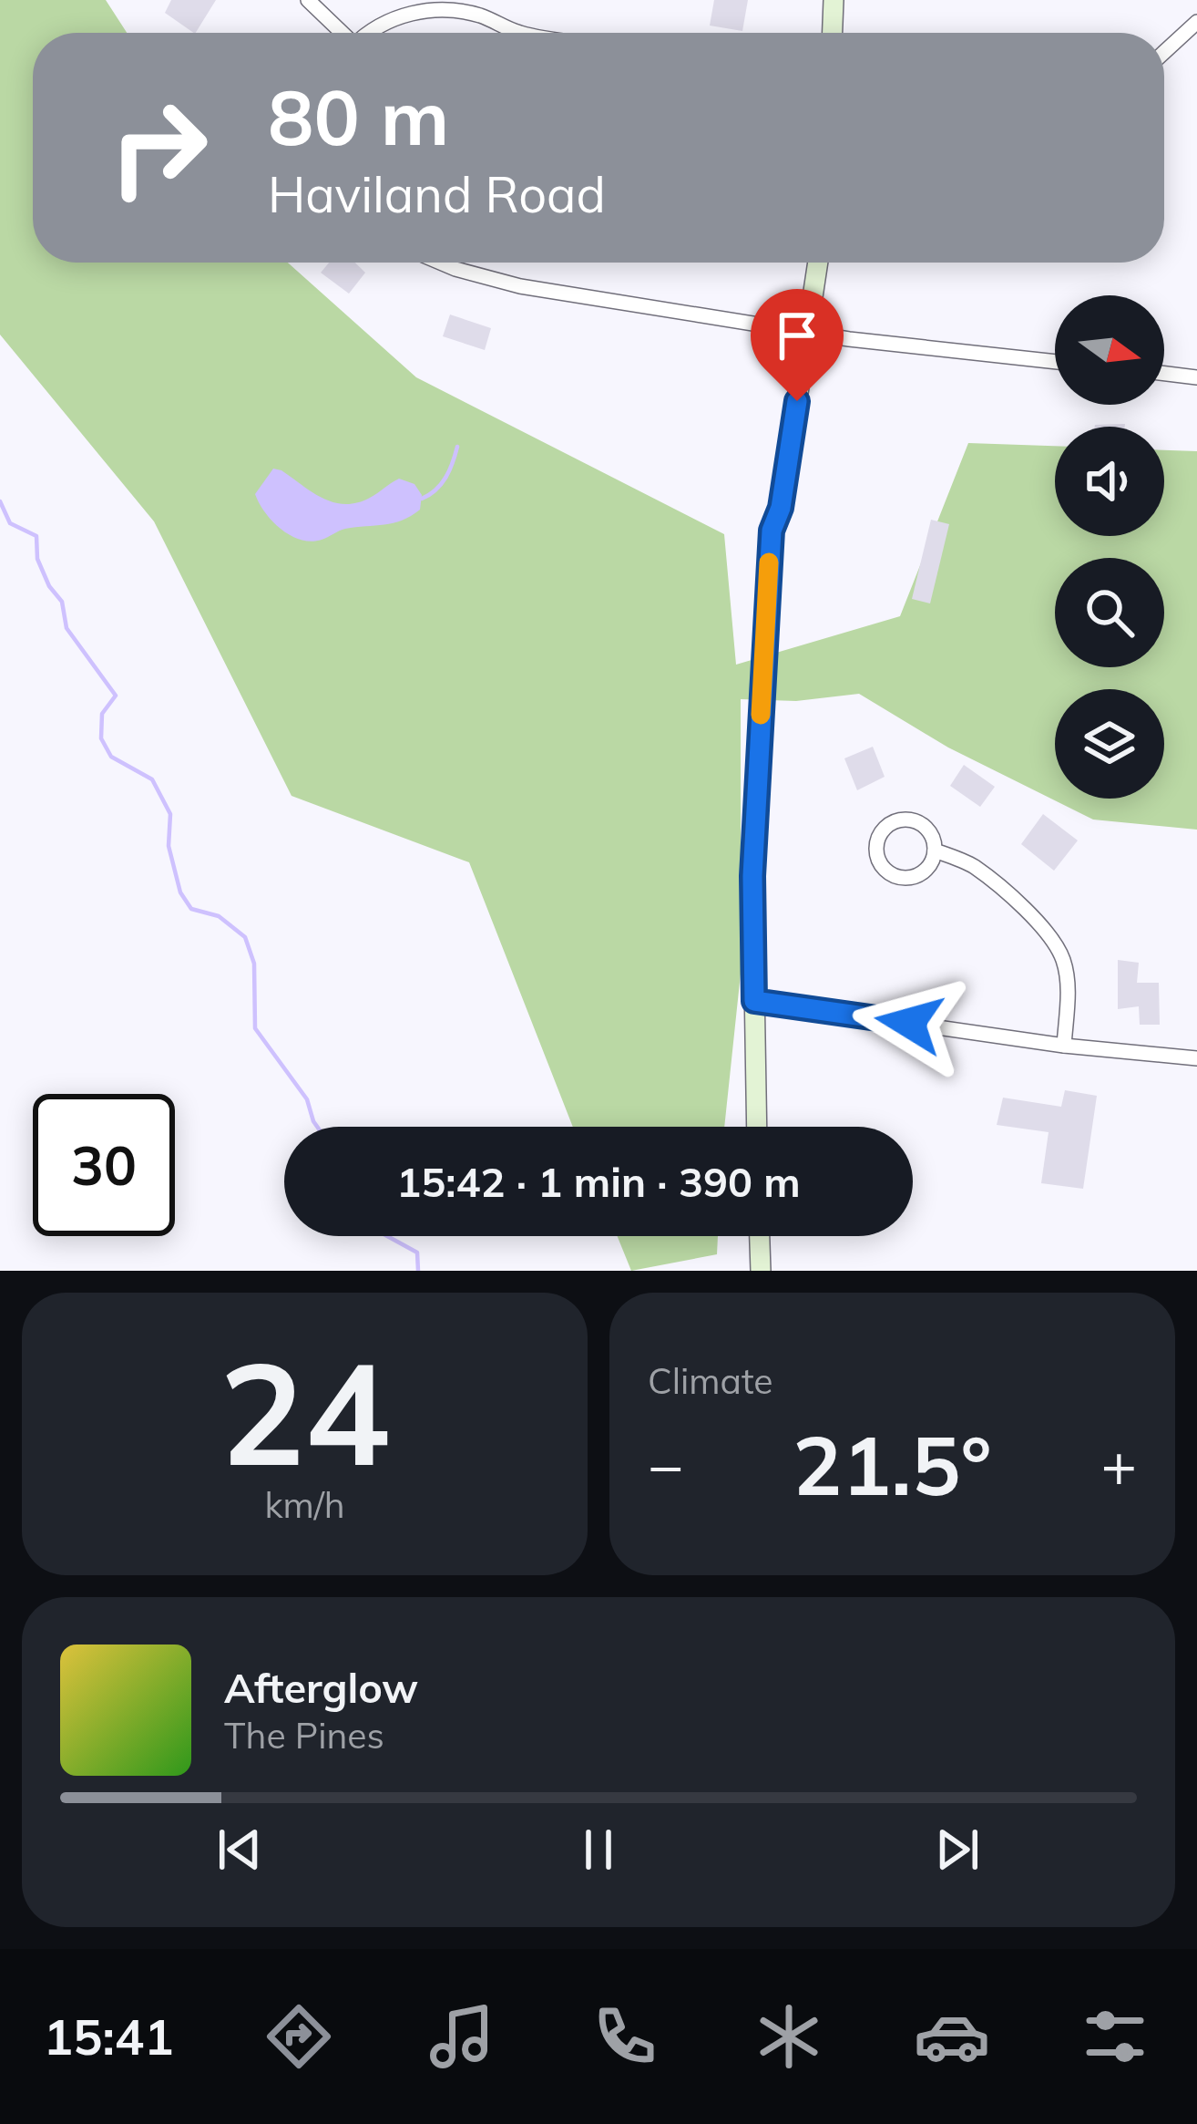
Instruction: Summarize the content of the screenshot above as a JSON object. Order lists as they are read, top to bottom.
{
  "north": "right",
  "page": {
    "turn": ["80 m", "Haviland Road"],
    "limit": "30",
    "trip": "15:42 · 1 min · 390 m",
    "tile": [
      ["24", "km/h"],
      "Climate"
    ],
    "heat": ["−", "21.5°", "+"],
    "song": ["Afterglow", "The Pines"],
    "tabs": "15:41"
  }
}
